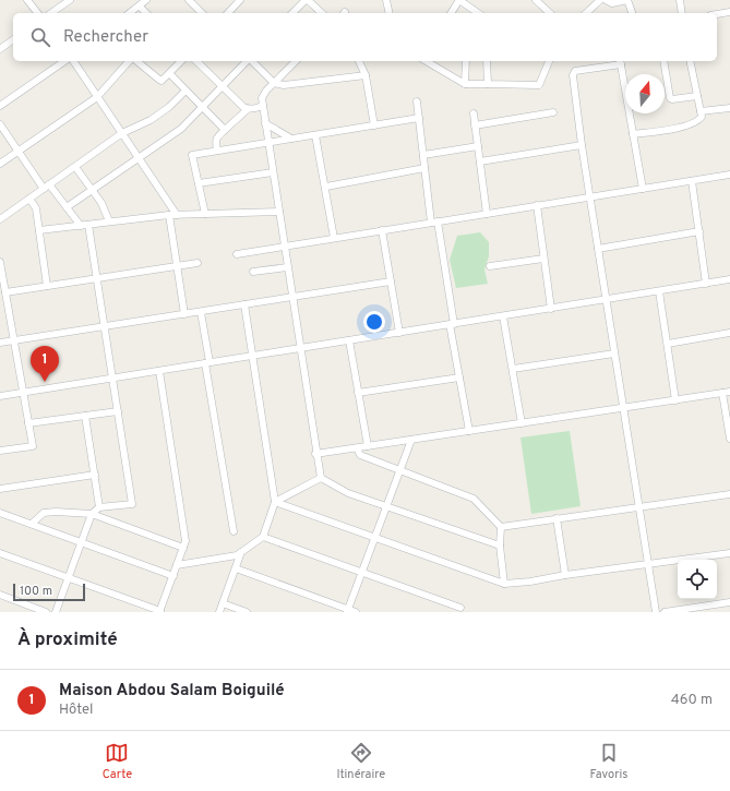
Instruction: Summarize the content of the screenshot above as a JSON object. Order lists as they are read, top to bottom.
{
  "scale_bar": "100 m",
  "north": "top",
  "page": {
    "search": "Rechercher",
    "pins": "1",
    "scale": "100 m",
    "heading": "À proximité",
    "list": [
      {
        "mark": "1",
        "name": "Maison Abdou Salam Boiguilé",
        "note": "Hôtel",
        "value": "460 m"
      }
    ],
    "nav": ["Carte", "Itinéraire", "Favoris"]
  }
}
